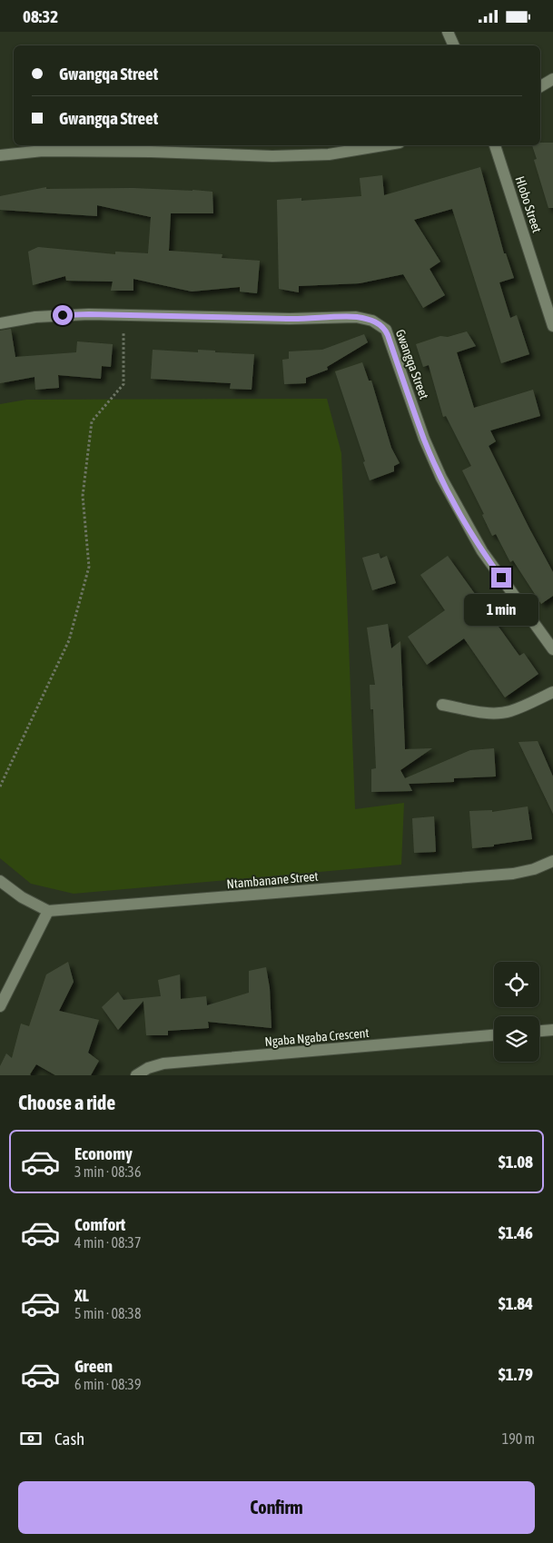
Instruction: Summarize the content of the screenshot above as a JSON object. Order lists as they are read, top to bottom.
{
  "streets": {
    "street": [
      "Hlobo Street",
      "Gwangqa Street",
      "Ntambanane Street",
      "Ngaba Ngaba Crescent"
    ]
  },
  "page": {
    "status": "08:32",
    "banner": ["Gwangqa Street", "Gwangqa Street"],
    "bubble": "1 min",
    "heading": "Choose a ride",
    "list": [
      {
        "name": "Economy",
        "note": "3 min · 08:36",
        "value": "$1.08"
      },
      {
        "name": "Comfort",
        "note": "4 min · 08:37",
        "value": "$1.46"
      },
      {
        "name": "XL",
        "note": "5 min · 08:38",
        "value": "$1.84"
      },
      {
        "name": "Green",
        "note": "6 min · 08:39",
        "value": "$1.79"
      }
    ],
    "pay": ["Cash", "190 m"],
    "buttons": "Confirm"
  }
}
